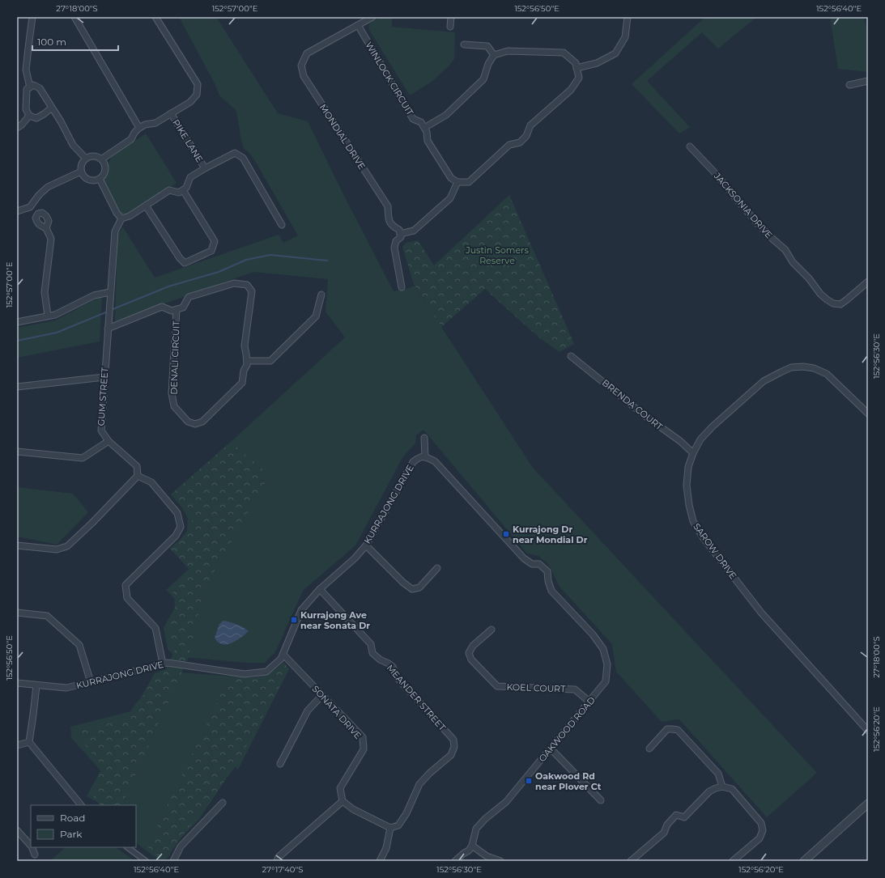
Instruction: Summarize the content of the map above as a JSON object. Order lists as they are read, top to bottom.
{
  "streets": {
    "street": [
      "WINLOCK CIRCUIT",
      "MONDIAL DRIVE",
      "PIKE LANE",
      "JACKSONIA DRIVE",
      "DENALI CIRCUIT",
      "GUM STREET",
      "BRENDA COURT",
      "KURRAJONG DRIVE",
      "SAROW DRIVE",
      "KOEL COURT",
      "MEANDER STREET",
      "SONATA DRIVE",
      "OAKWOOD ROAD"
    ]
  },
  "crossings": [
    ["WINLOCK CIRCUIT", "MONDIAL DRIVE"],
    ["DENALI CIRCUIT", "GUM STREET"],
    ["BRENDA COURT", "SAROW DRIVE"],
    ["KURRAJONG DRIVE", "MEANDER STREET"],
    ["KURRAJONG DRIVE", "SONATA DRIVE"],
    ["KURRAJONG DRIVE", "OAKWOOD ROAD"],
    ["KOEL COURT", "OAKWOOD ROAD"]
  ],
  "parks": ["Justin Somers Reserve"],
  "places": {
    "transit": ["Kurrajong Dr near Mondial Dr", "Kurrajong Ave near Sonata Dr", "Oakwood Rd near Plover Ct"]
  },
  "legend": ["Road", "Park"],
  "scale_bar": "100 m",
  "coordinates": [
    "27°18'00\"S",
    "152°57'00\"E",
    "152°56'50\"E",
    "152°56'40\"E",
    "152°56'30\"E",
    "152°56'20\"E",
    "27°17'40\"S"
  ]
}
